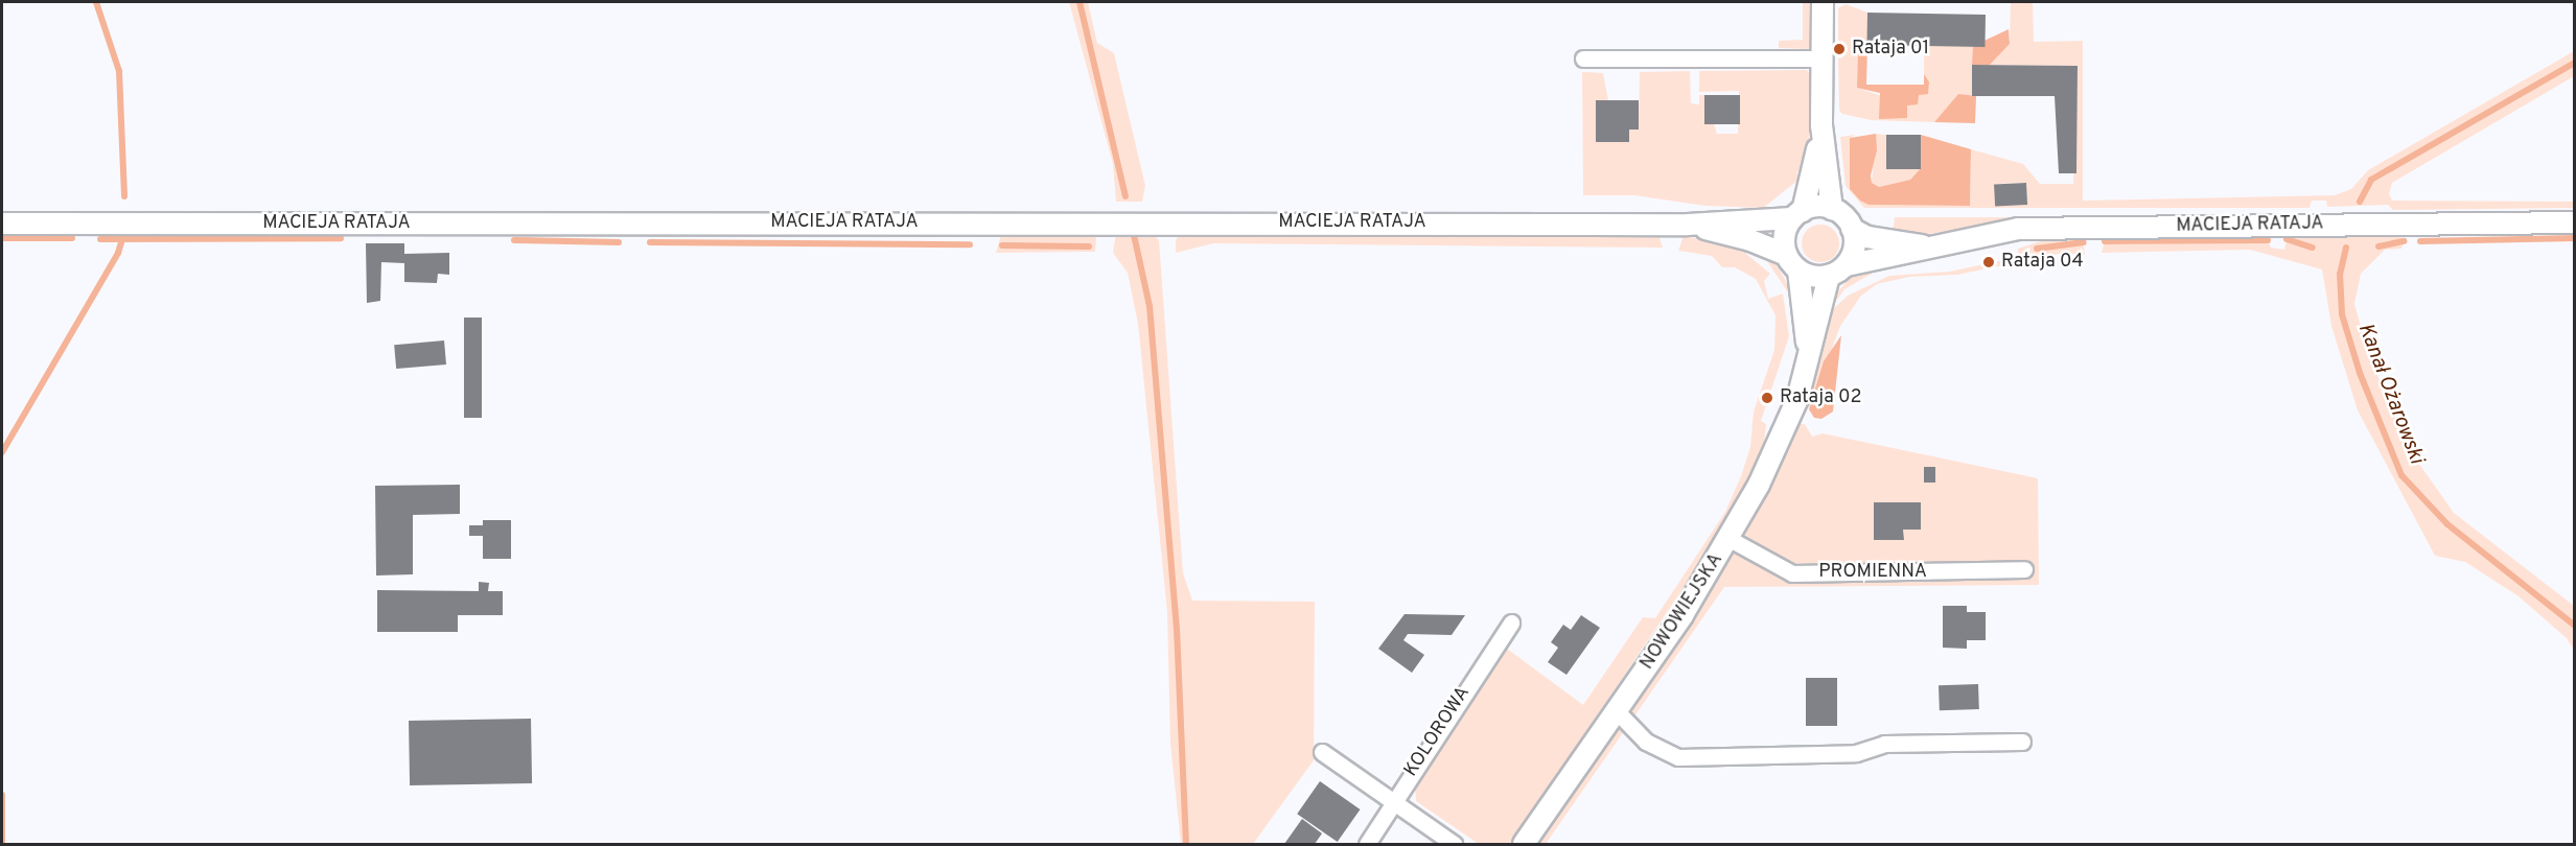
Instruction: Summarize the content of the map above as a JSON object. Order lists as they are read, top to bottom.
{
  "streets": {
    "street": [
      "MACIEJA RATAJA",
      "PROMIENNA",
      "NOWOWIEJSKA",
      "KOLOROWA"
    ]
  },
  "crossings": [
    ["MACIEJA RATAJA", "NOWOWIEJSKA"],
    ["PROMIENNA", "NOWOWIEJSKA"]
  ],
  "water": ["Kanał Ożarowski"],
  "places": ["Rataja 01", "Rataja 04", "Rataja 02"]
}
